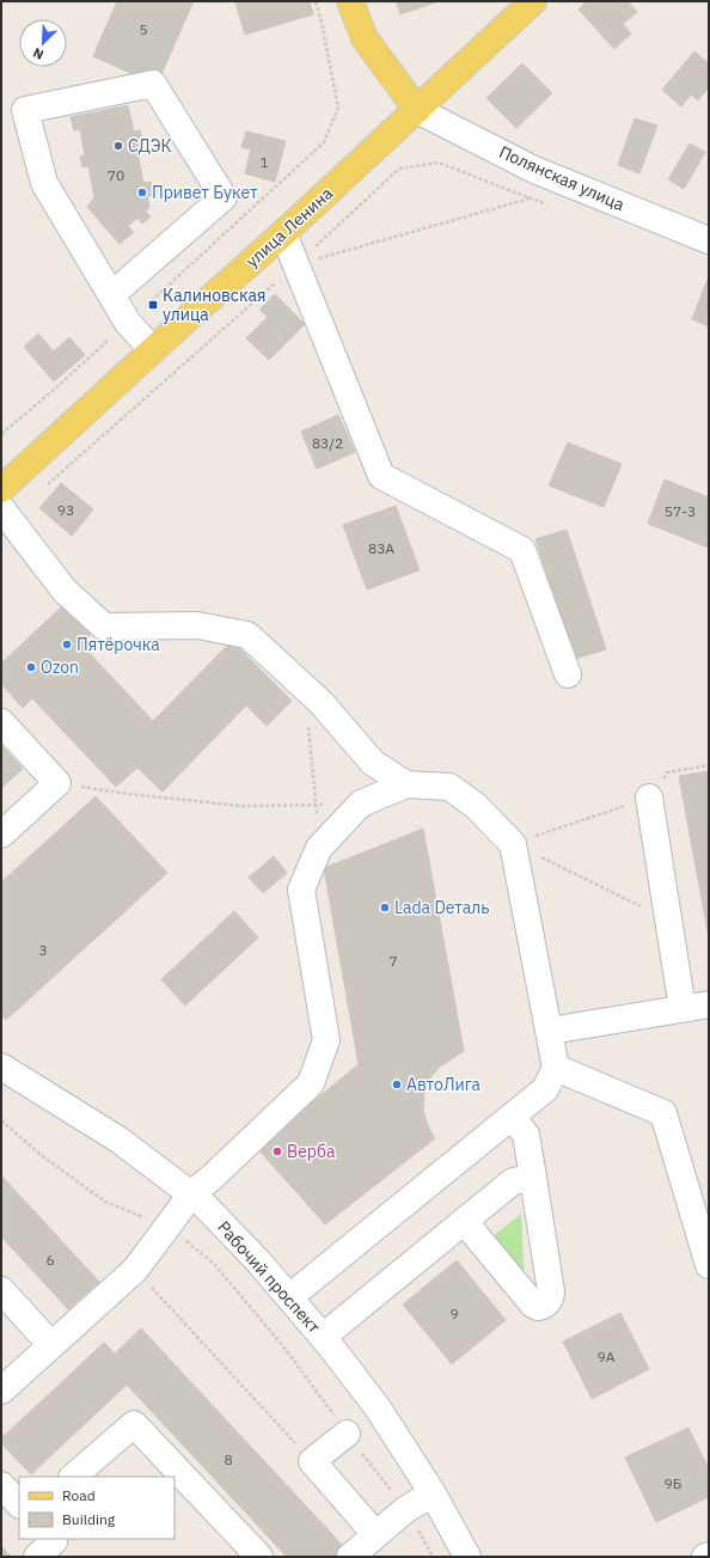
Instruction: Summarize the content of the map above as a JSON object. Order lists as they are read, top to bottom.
{
  "streets": {
    "main road": ["улица Ленина"],
    "street": ["Полянская улица", "Рабочий проспект"]
  },
  "crossings": [
    ["Полянская улица", "улица Ленина"]
  ],
  "places": {
    "other": [
      "СДЭК",
      "Привет Букет",
      "Пятёрочка",
      "Ozon",
      "Lada Dеталь",
      "АвтоЛига",
      "Верба"
    ],
    "transit": ["Калиновская улица"]
  },
  "house_numbers": [
    "5",
    "1",
    "70",
    "83/2",
    "93",
    "57-3",
    "83А",
    "3",
    "7",
    "6",
    "9",
    "9А",
    "8",
    "9Б"
  ],
  "legend": ["Road", "Building"],
  "north": "bottom left"
}
